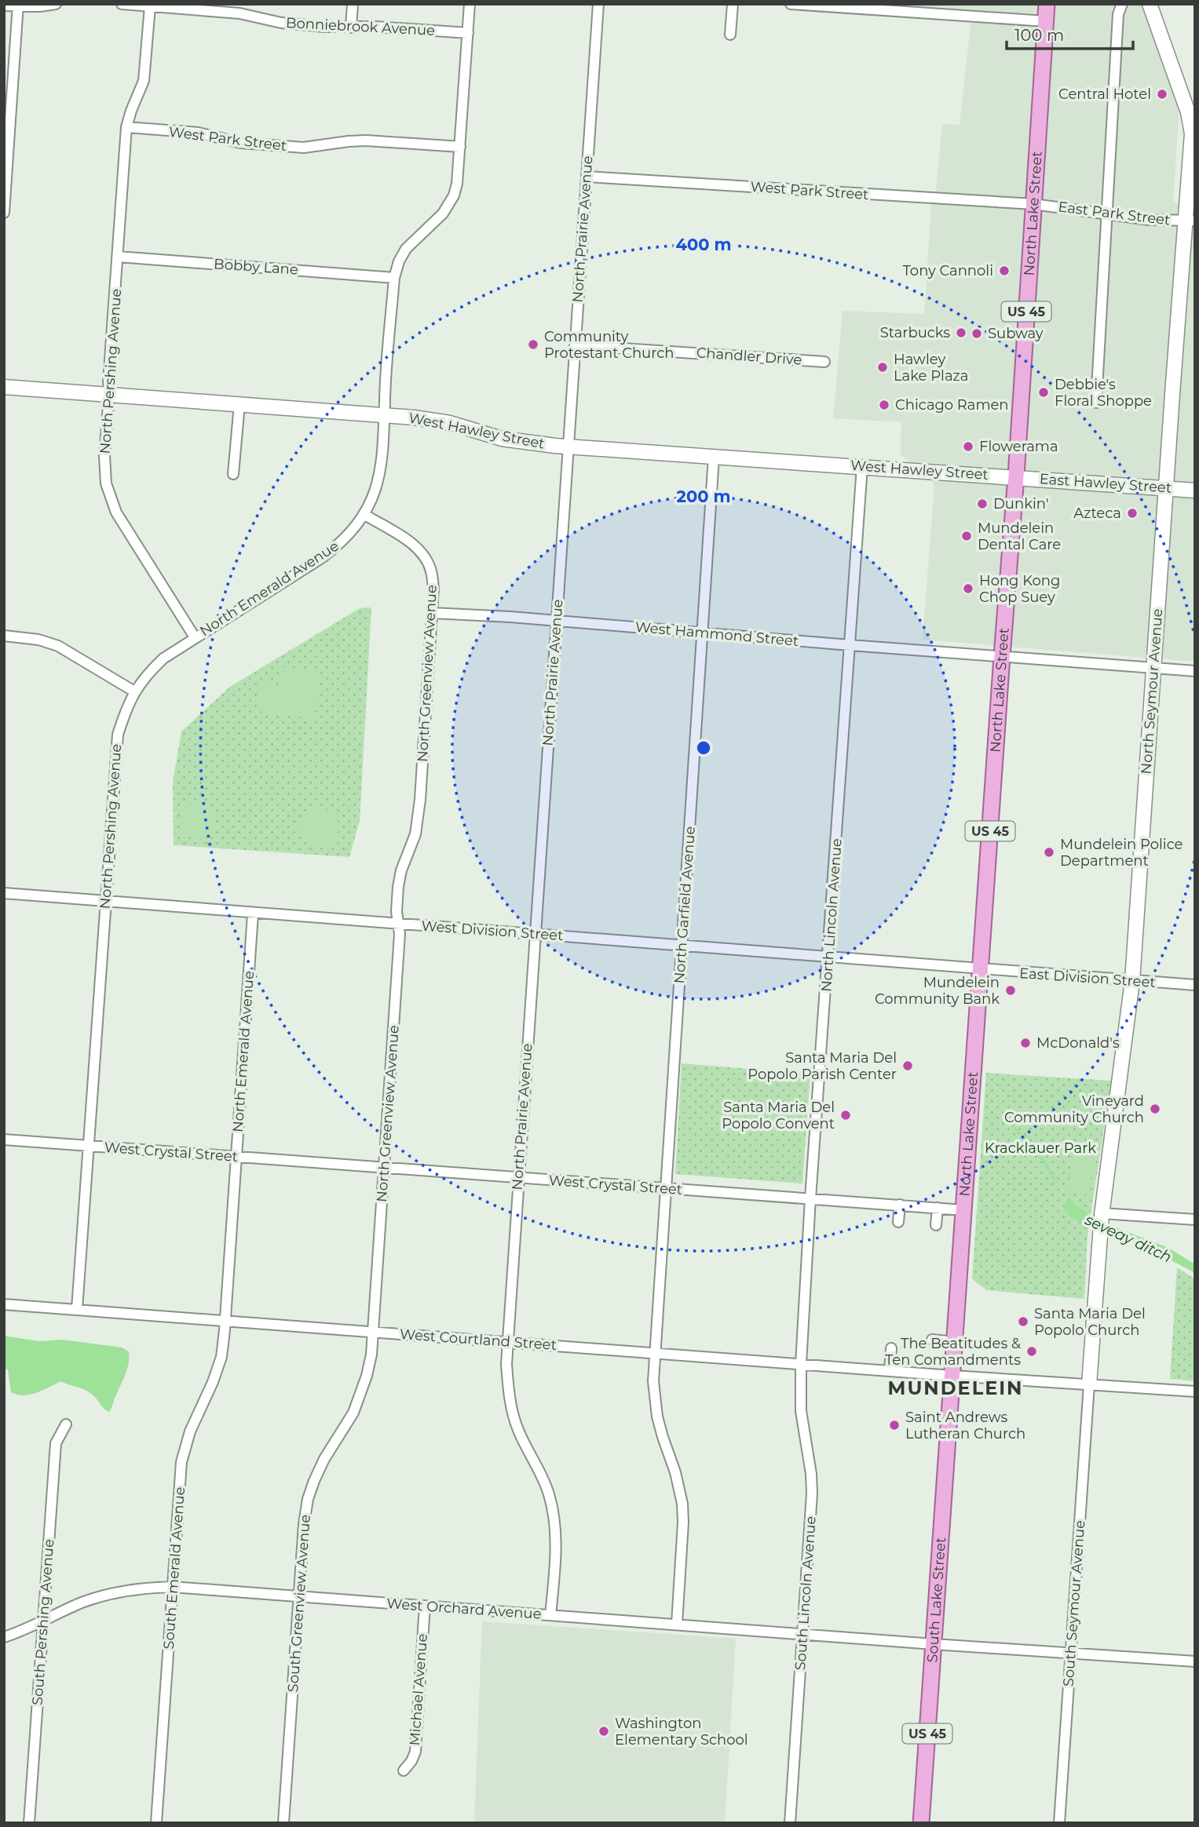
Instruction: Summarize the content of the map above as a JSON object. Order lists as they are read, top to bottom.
{
  "streets": {
    "main road": ["North Lake Street", "US 45", "South Lake Street"],
    "street": [
      "Bonniebrook Avenue",
      "West Park Street",
      "East Park Street",
      "North Prairie Avenue",
      "Bobby Lane",
      "Chandler Drive",
      "North Pershing Avenue",
      "West Hawley Street",
      "East Hawley Street",
      "North Emerald Avenue",
      "West Hammond Street",
      "North Greenview Avenue",
      "North Seymour Avenue",
      "North Garfield Avenue",
      "North Lincoln Avenue",
      "West Division Street",
      "East Division Street",
      "West Crystal Street",
      "West Courtland Street",
      "South Emerald Avenue",
      "South Lincoln Avenue",
      "South Greenview Avenue",
      "South Seymour Avenue",
      "West Orchard Avenue",
      "South Pershing Avenue",
      "Michael Avenue"
    ]
  },
  "crossings": [
    ["Bonniebrook Avenue", "North Pershing Avenue"],
    ["West Park Street", "North Lake Street"],
    ["West Park Street", "East Park Street"],
    ["West Park Street", "North Prairie Avenue"],
    ["West Park Street", "North Pershing Avenue"],
    ["North Lake Street", "East Park Street"],
    ["North Lake Street", "West Hawley Street"],
    ["North Lake Street", "East Hawley Street"],
    ["North Lake Street", "West Hammond Street"],
    ["North Lake Street", "West Division Street"],
    ["North Lake Street", "East Division Street"],
    ["North Lake Street", "West Crystal Street"],
    ["North Lake Street", "West Courtland Street"],
    ["North Lake Street", "South Lake Street"],
    ["East Park Street", "North Seymour Avenue"],
    ["North Prairie Avenue", "Chandler Drive"],
    ["North Prairie Avenue", "West Hawley Street"],
    ["North Prairie Avenue", "West Hammond Street"],
    ["North Prairie Avenue", "West Division Street"],
    ["North Prairie Avenue", "West Crystal Street"],
    ["North Prairie Avenue", "West Courtland Street"],
    ["North Prairie Avenue", "West Orchard Avenue"],
    ["Bobby Lane", "North Pershing Avenue"],
    ["North Pershing Avenue", "West Hawley Street"],
    ["North Pershing Avenue", "North Emerald Avenue"],
    ["North Pershing Avenue", "West Division Street"],
    ["North Pershing Avenue", "West Crystal Street"],
    ["North Pershing Avenue", "West Courtland Street"],
    ["West Hawley Street", "East Hawley Street"],
    ["West Hawley Street", "North Garfield Avenue"],
    ["West Hawley Street", "North Lincoln Avenue"],
    ["East Hawley Street", "North Seymour Avenue"],
    ["North Emerald Avenue", "North Greenview Avenue"],
    ["North Emerald Avenue", "West Division Street"],
    ["North Emerald Avenue", "West Crystal Street"],
    ["North Emerald Avenue", "West Courtland Street"],
    ["North Emerald Avenue", "South Emerald Avenue"],
    ["West Hammond Street", "North Greenview Avenue"],
    ["West Hammond Street", "North Seymour Avenue"],
    ["West Hammond Street", "North Garfield Avenue"],
    ["West Hammond Street", "North Lincoln Avenue"],
    ["North Greenview Avenue", "West Division Street"],
    ["North Greenview Avenue", "West Crystal Street"],
    ["North Greenview Avenue", "West Courtland Street"],
    ["North Greenview Avenue", "South Greenview Avenue"],
    ["North Seymour Avenue", "East Division Street"],
    ["North Seymour Avenue", "West Courtland Street"],
    ["North Seymour Avenue", "South Seymour Avenue"],
    ["North Garfield Avenue", "West Division Street"],
    ["North Garfield Avenue", "West Crystal Street"],
    ["North Garfield Avenue", "West Courtland Street"],
    ["North Garfield Avenue", "West Orchard Avenue"],
    ["North Lincoln Avenue", "West Division Street"],
    ["North Lincoln Avenue", "West Crystal Street"],
    ["North Lincoln Avenue", "West Courtland Street"],
    ["North Lincoln Avenue", "South Lincoln Avenue"],
    ["West Division Street", "East Division Street"],
    ["West Courtland Street", "South Emerald Avenue"],
    ["West Courtland Street", "South Lincoln Avenue"],
    ["West Courtland Street", "South Lake Street"],
    ["West Courtland Street", "South Greenview Avenue"],
    ["West Courtland Street", "South Seymour Avenue"],
    ["South Emerald Avenue", "West Orchard Avenue"],
    ["South Lincoln Avenue", "West Orchard Avenue"],
    ["South Lake Street", "West Orchard Avenue"],
    ["South Greenview Avenue", "West Orchard Avenue"],
    ["South Seymour Avenue", "West Orchard Avenue"],
    ["West Orchard Avenue", "South Pershing Avenue"],
    ["West Orchard Avenue", "Michael Avenue"]
  ],
  "districts": ["MUNDELEIN"],
  "water": ["seveay ditch"],
  "parks": ["Kracklauer Park"],
  "places": [
    "Central Hotel",
    "Tony Cannoli",
    "Starbucks",
    "Subway",
    "Community Protestant Church",
    "Hawley Lake Plaza",
    "Debbie's Floral Shoppe",
    "Chicago Ramen",
    "Flowerama",
    "Dunkin'",
    "Azteca",
    "Mundelein Dental Care",
    "Hong Kong Chop Suey",
    "Mundelein Police Department",
    "Mundelein Community Bank",
    "McDonald's",
    "Santa Maria Del Popolo Parish Center",
    "Vineyard Community Church",
    "Santa Maria Del Popolo Convent",
    "Santa Maria Del Popolo Church",
    "The Beatitudes & Ten Comandments",
    "Saint Andrews Lutheran Church",
    "Washington Elementary School"
  ],
  "scale_bar": "100 m",
  "rings": ["400 m", "200 m"]
}
